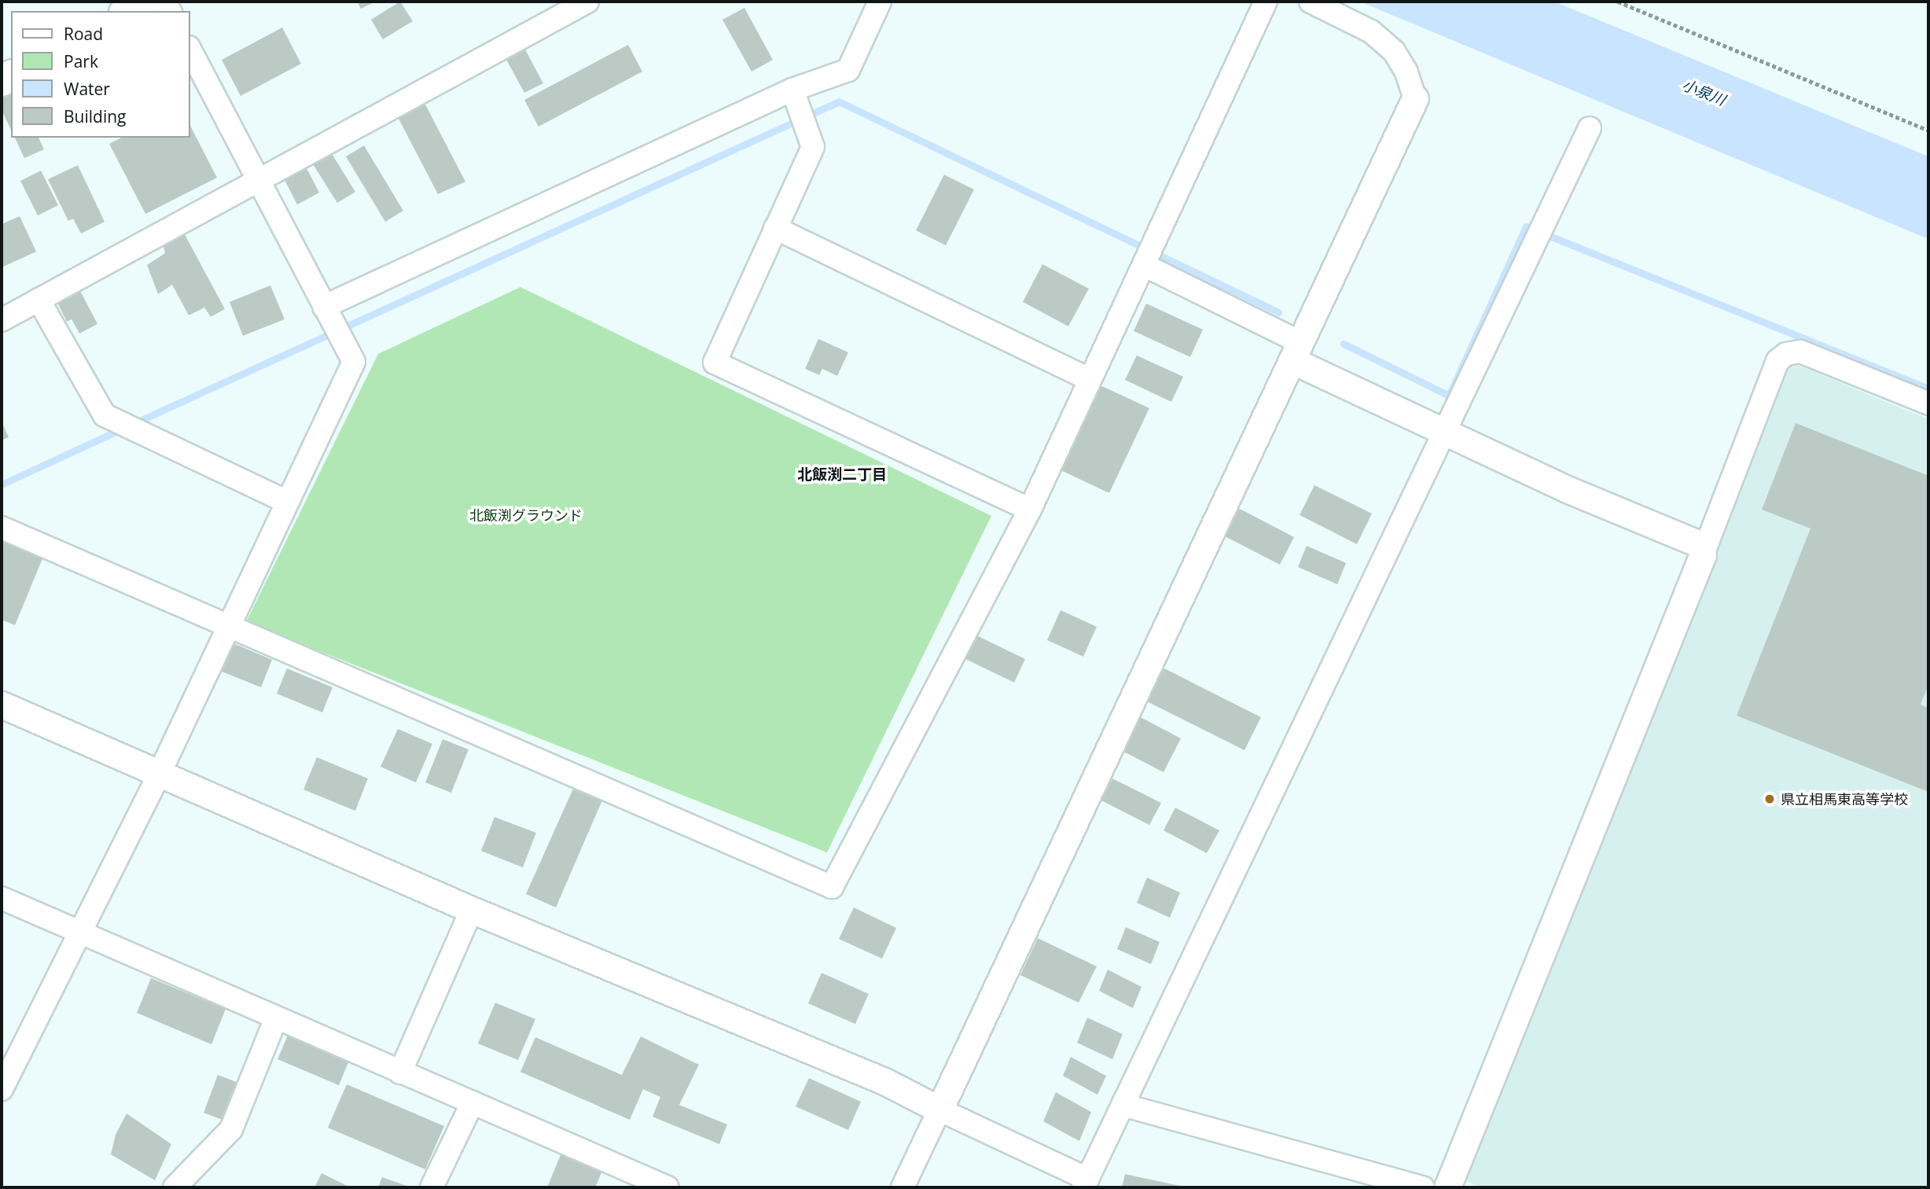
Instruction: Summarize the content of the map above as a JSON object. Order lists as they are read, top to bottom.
{
  "districts": ["北飯渕二丁目"],
  "water": ["小泉川"],
  "parks": ["北飯渕グラウンド"],
  "places": ["県立相馬東高等学校"],
  "legend": [
    "Road",
    "Park",
    "Water",
    "Building"
  ]
}
